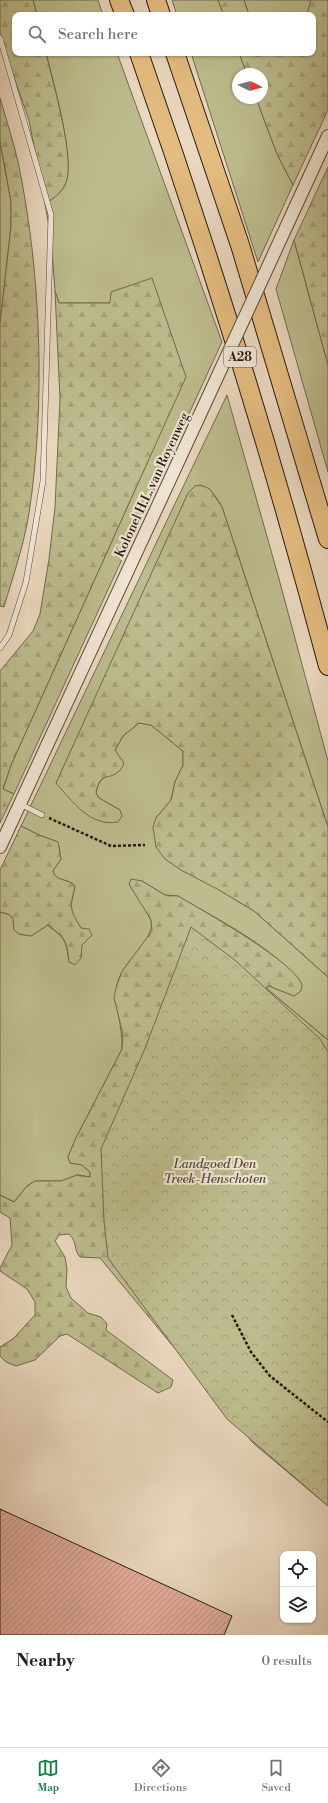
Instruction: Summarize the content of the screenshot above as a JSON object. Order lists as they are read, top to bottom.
{
  "streets": {
    "highway": ["A28"],
    "street": ["Kolonel H.L. van Royenweg"]
  },
  "parks": ["Landgoed Den Treek-Henschoten"],
  "north": "right",
  "page": {
    "search": "Search here",
    "heading": ["Nearby", "0 results"],
    "nav": ["Map", "Directions", "Saved"]
  }
}
